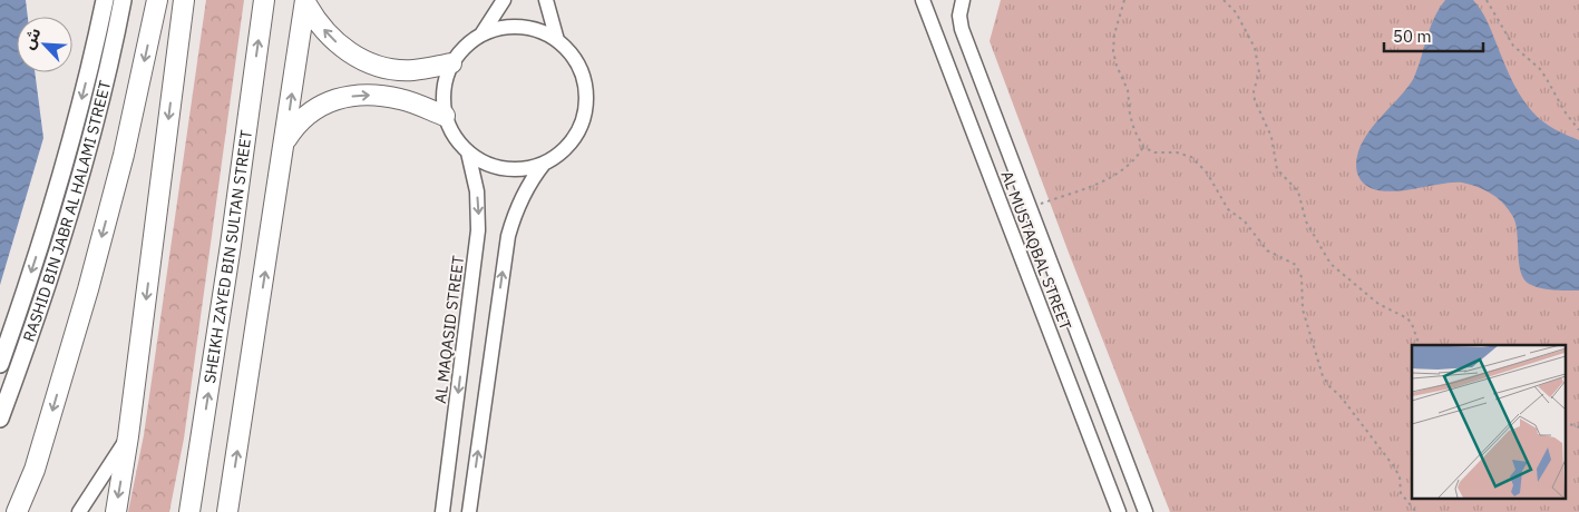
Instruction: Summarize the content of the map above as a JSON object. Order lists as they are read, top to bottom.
{
  "streets": {
    "highway": ["SHEIKH ZAYED BIN SULTAN STREET"],
    "main road": ["RASHID BIN JABR AL HALAMI STREET"],
    "street": ["AL MUSTAQBAL STREET", "AL MAQASID STREET"]
  },
  "scale_bar": "50 m",
  "north": "top left"
}
